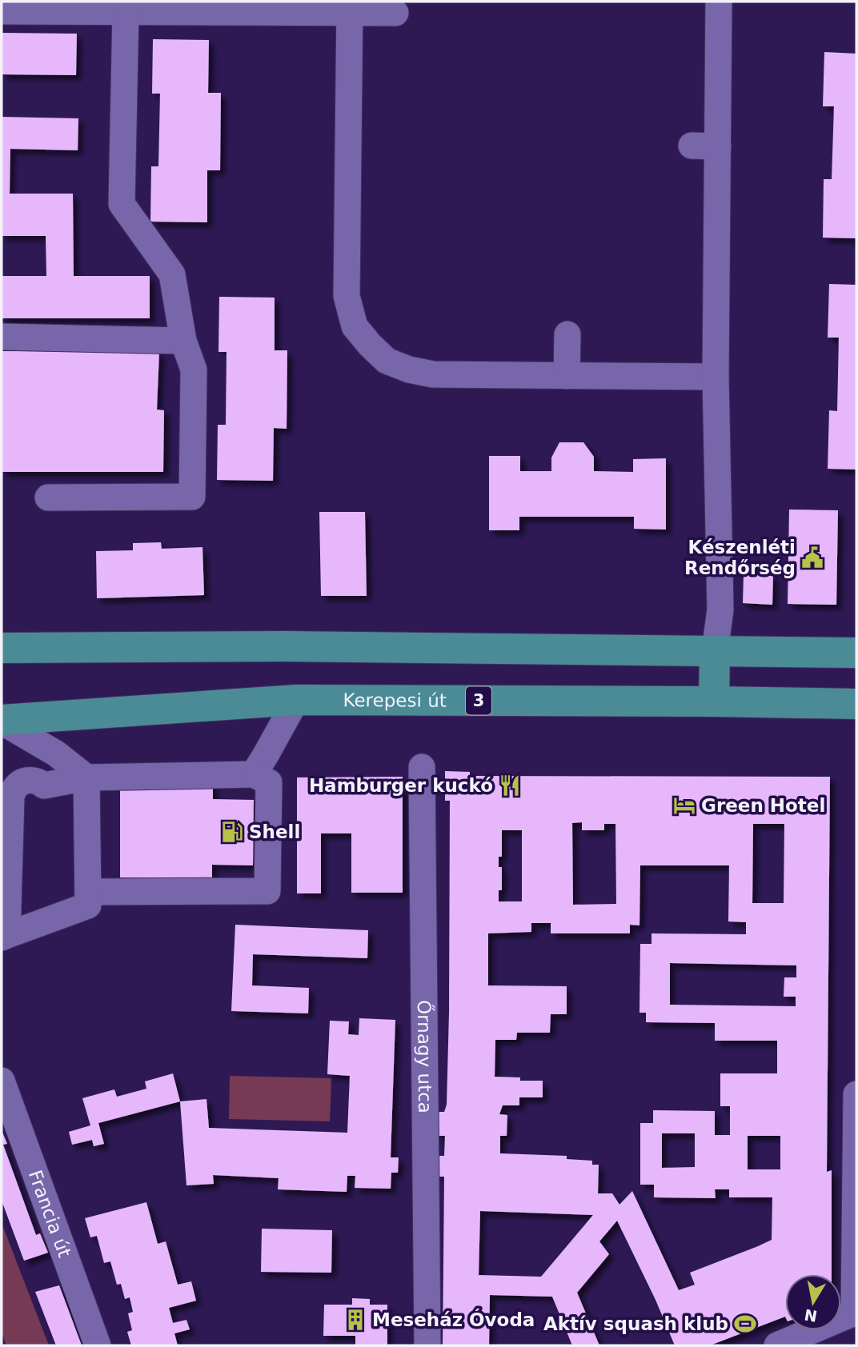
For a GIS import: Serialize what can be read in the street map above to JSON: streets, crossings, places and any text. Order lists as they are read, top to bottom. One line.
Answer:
{"streets":{"main road":["Kerepesi út","3"],"street":["Őrnagy utca","Francia út"]},"places":{"public building":["Készenléti Rendőrség"],"restaurant":["Hamburger kuckó"],"hotel":["Green Hotel"],"fuel station":["Shell"],"building":["Meseház Óvoda"],"sports":["Aktív squash klub"]},"north":"bottom"}
